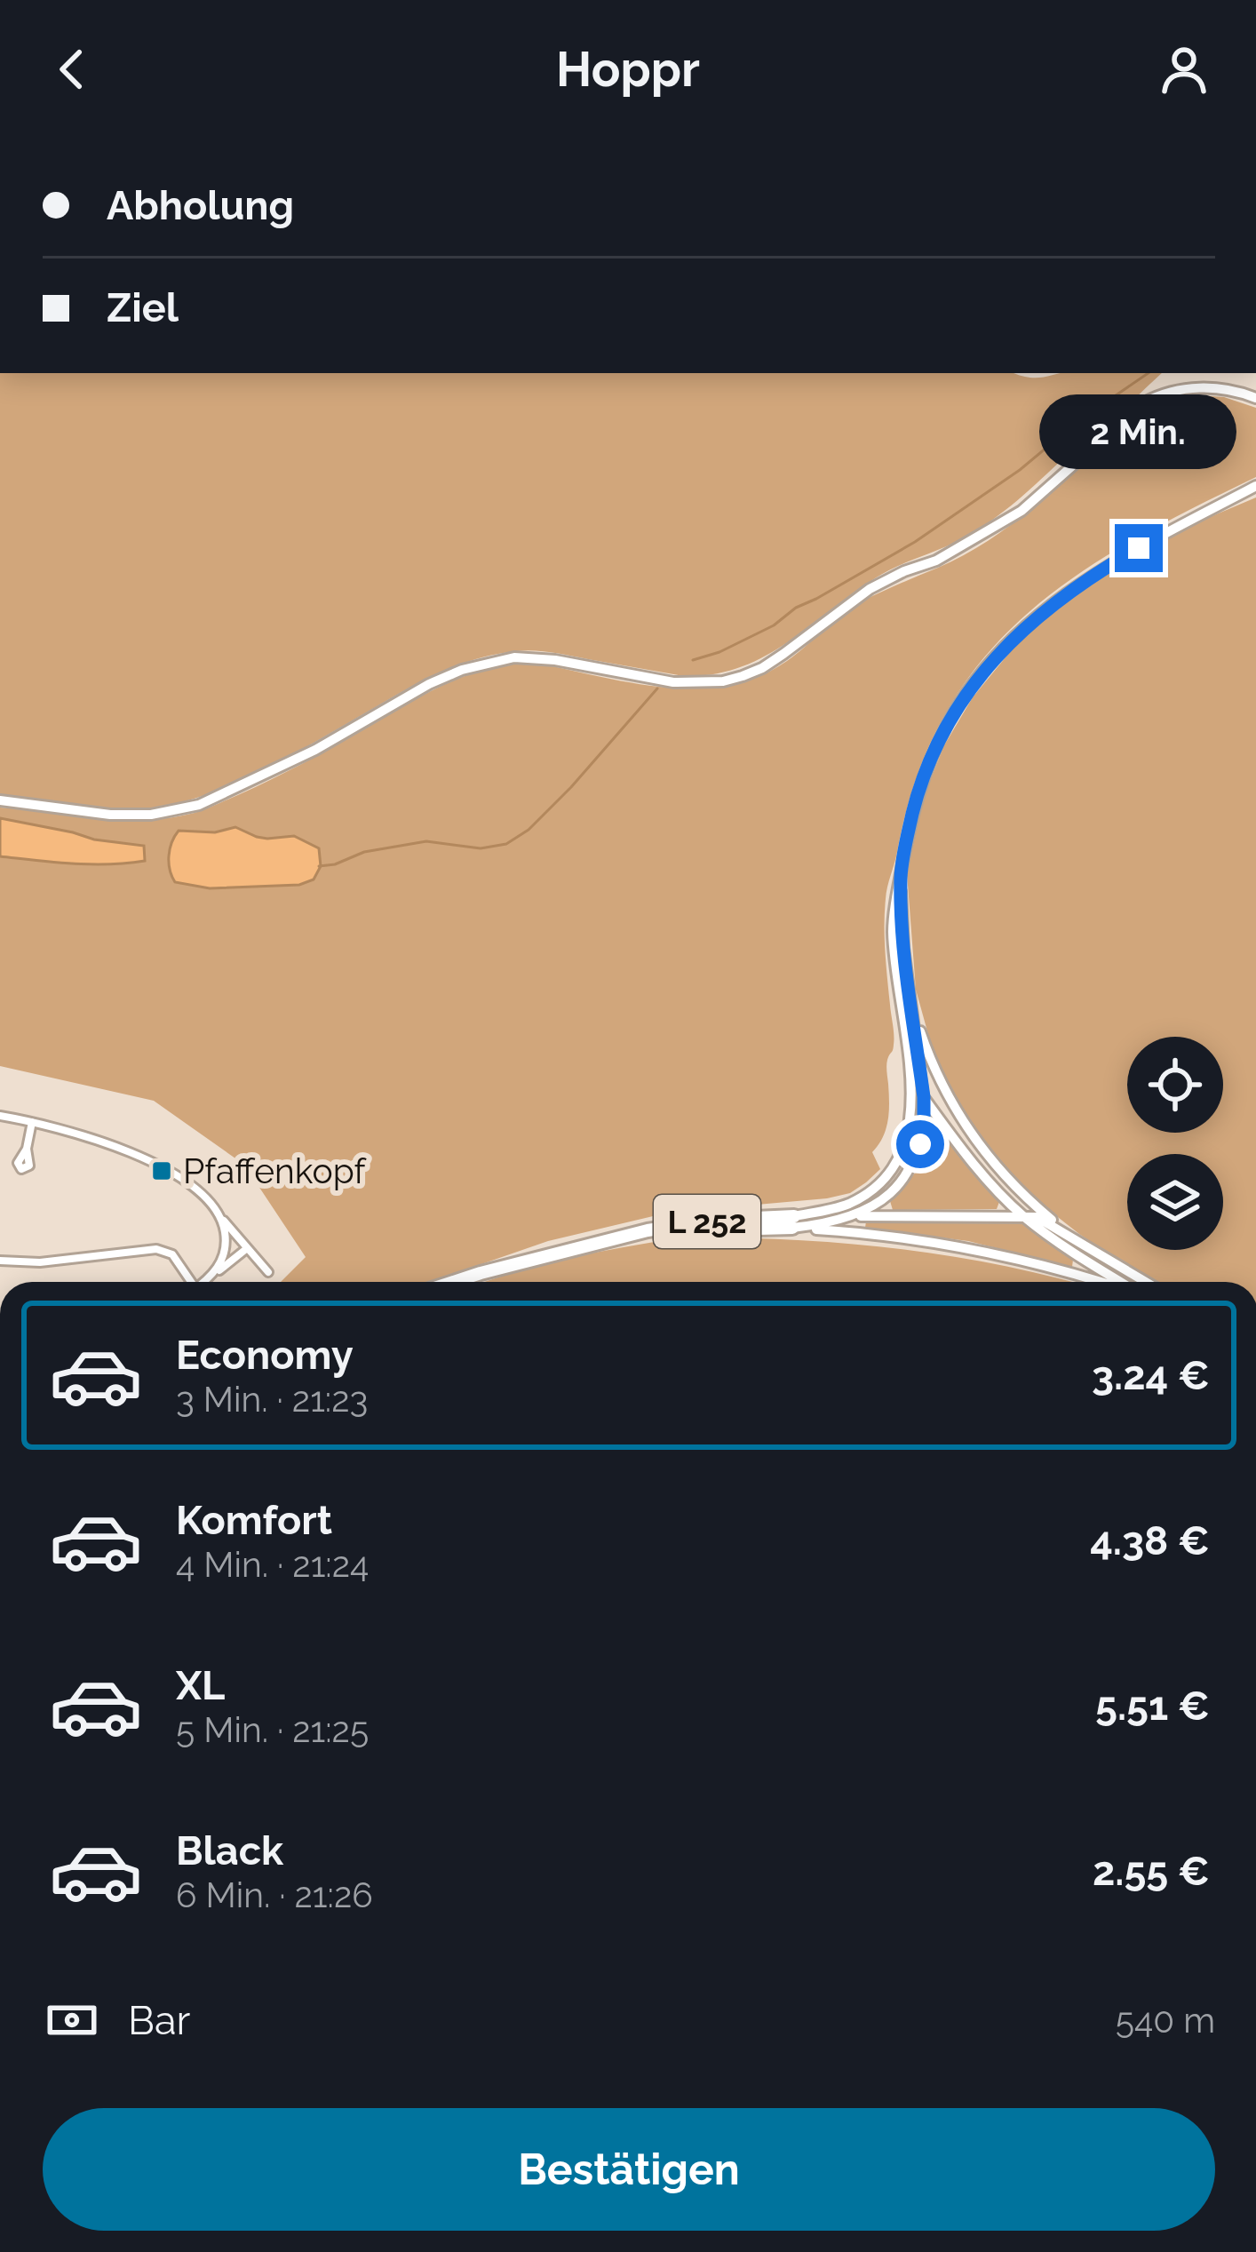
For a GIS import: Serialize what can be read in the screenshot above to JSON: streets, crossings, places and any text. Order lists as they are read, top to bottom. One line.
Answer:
{"streets":{"highway":["L 252"]},"places":{"transit":["Pfaffenkopf"]},"page":{"header":"Hoppr","banner":["Abholung","Ziel"],"bubble":"2 Min.","list":[{"name":"Economy","note":"3 Min. · 21:23","value":"3.24 €"},{"name":"Komfort","note":"4 Min. · 21:24","value":"4.38 €"},{"name":"XL","note":"5 Min. · 21:25","value":"5.51 €"},{"name":"Black","note":"6 Min. · 21:26","value":"2.55 €"}],"pay":["Bar","540 m"],"buttons":"Bestätigen"}}
